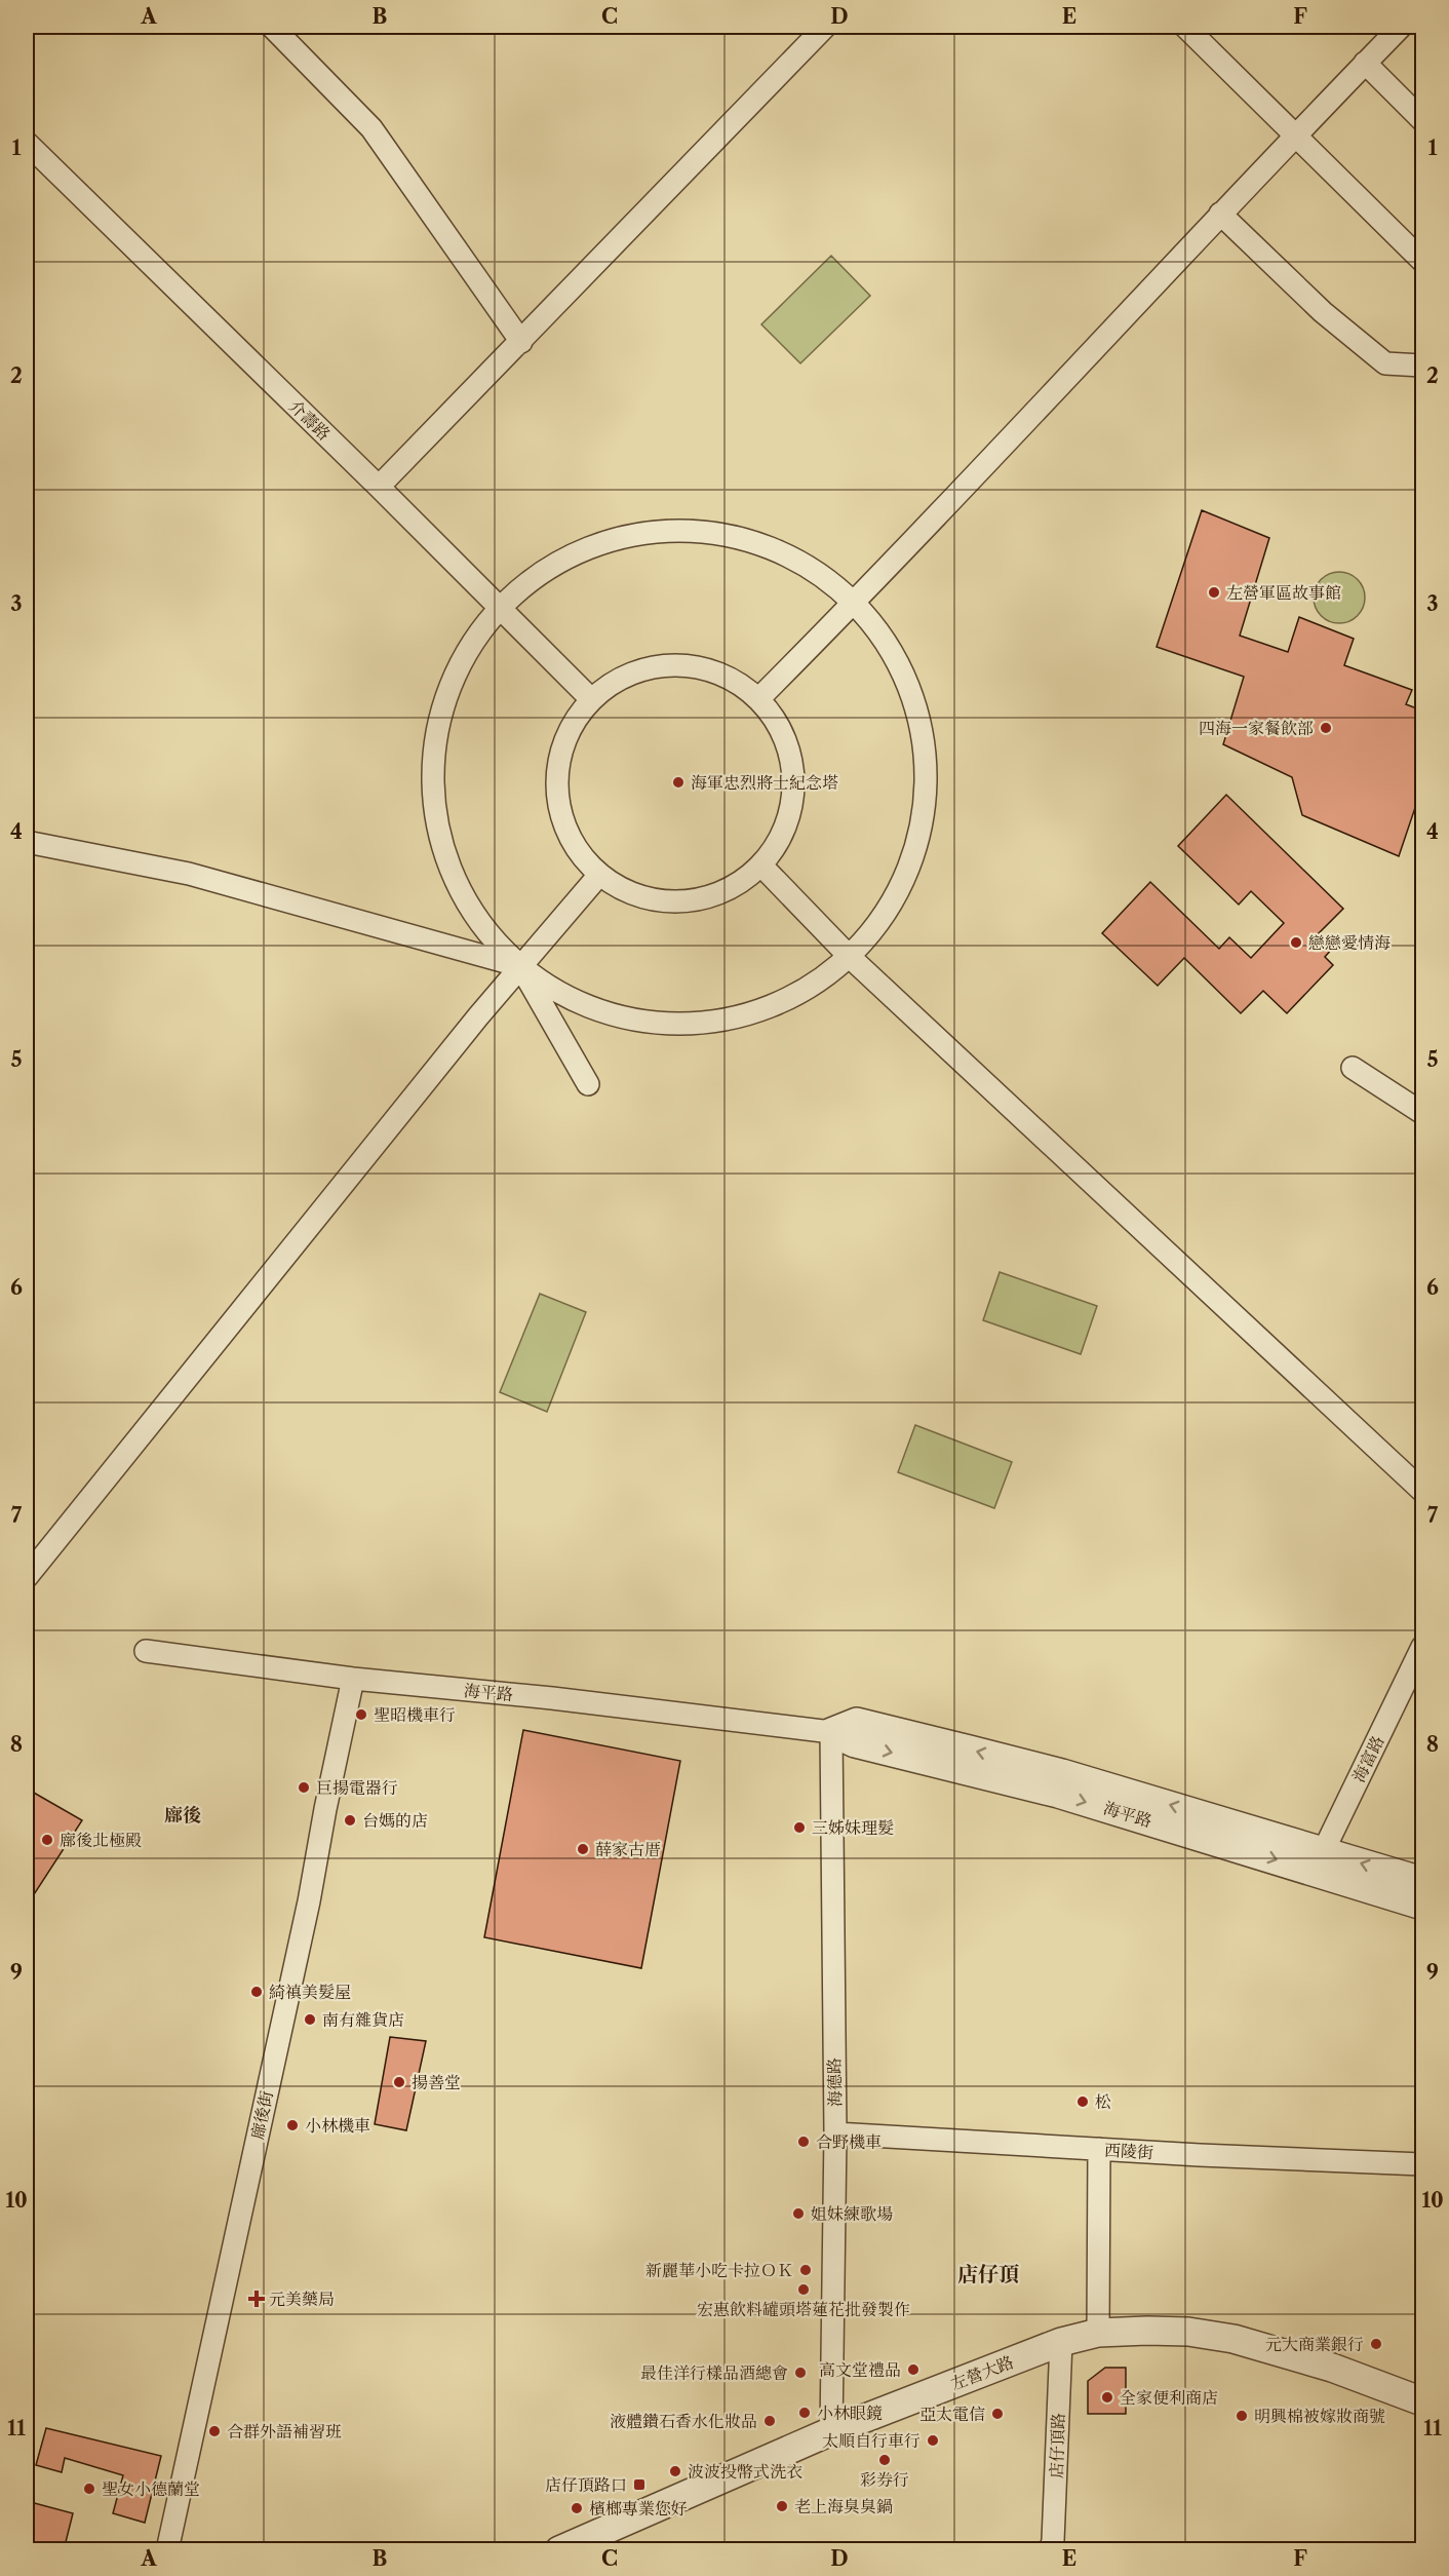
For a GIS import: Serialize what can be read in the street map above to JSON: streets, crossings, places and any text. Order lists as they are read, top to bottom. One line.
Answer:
{"streets":{"street":["介壽路","海平路","海富路","海德路","廍後街","西陵街","左營大路","店仔頂路"]},"crossings":[["海平路","海富路"],["海平路","海德路"],["海平路","廍後街"],["海德路","西陵街"],["海德路","左營大路"],["左營大路","店仔頂路"]],"districts":["廍後","店仔頂"],"places":{"other":["左營軍區故事館","四海一家餐飲部","海軍忠烈將士紀念塔","戀戀愛情海","聖昭機車行","巨揚電器行","台媽的店","三姊妹理髮","廍後北極殿","薛家古厝","綺禛美髮屋","南有雜貨店","揚善堂","松","小林機車","合野機車","姐妹練歌場","新麗華小吃卡拉ＯＫ","宏惠飲料罐頭塔蓮花批發製作","元大商業銀行","高文堂禮品","最佳洋行樣品酒總會","全家便利商店","小林眼鏡","亞太電信","明興棉被嫁妝商號","液體鑽石香水化妝品","合群外語補習班","太順自行車行","彩券行","波波投幣式洗衣","聖女小德蘭堂","老上海臭臭鍋","檳榔專業您好"],"health":["元美藥局"],"transit":["店仔頂路口"]},"grid":{"columns":["A","B","C","D","E","F"],"rows":["1","2","3","4","5","6","7","8","9","10","11"]}}
